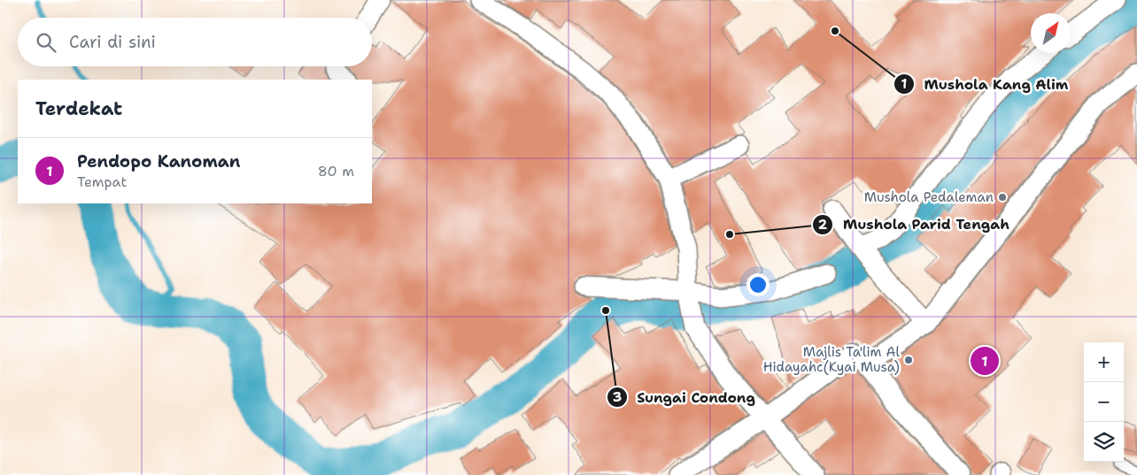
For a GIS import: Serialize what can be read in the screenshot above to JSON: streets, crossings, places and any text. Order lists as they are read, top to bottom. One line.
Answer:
{"places":["Mushola Kang Alim","Mushola Pedaleman","Mushola Parid Tengah","Sungai Condong","Majlis Ta'lim Al Hidayahc(Kyai Musa)"],"north":"top right","page":{"search":"Cari di sini","heading":"Terdekat","list":[{"mark":"1","name":"Pendopo Kanoman","note":"Tempat","value":"80 m"}],"map_buttons":["+","−"],"pins":"1"}}
